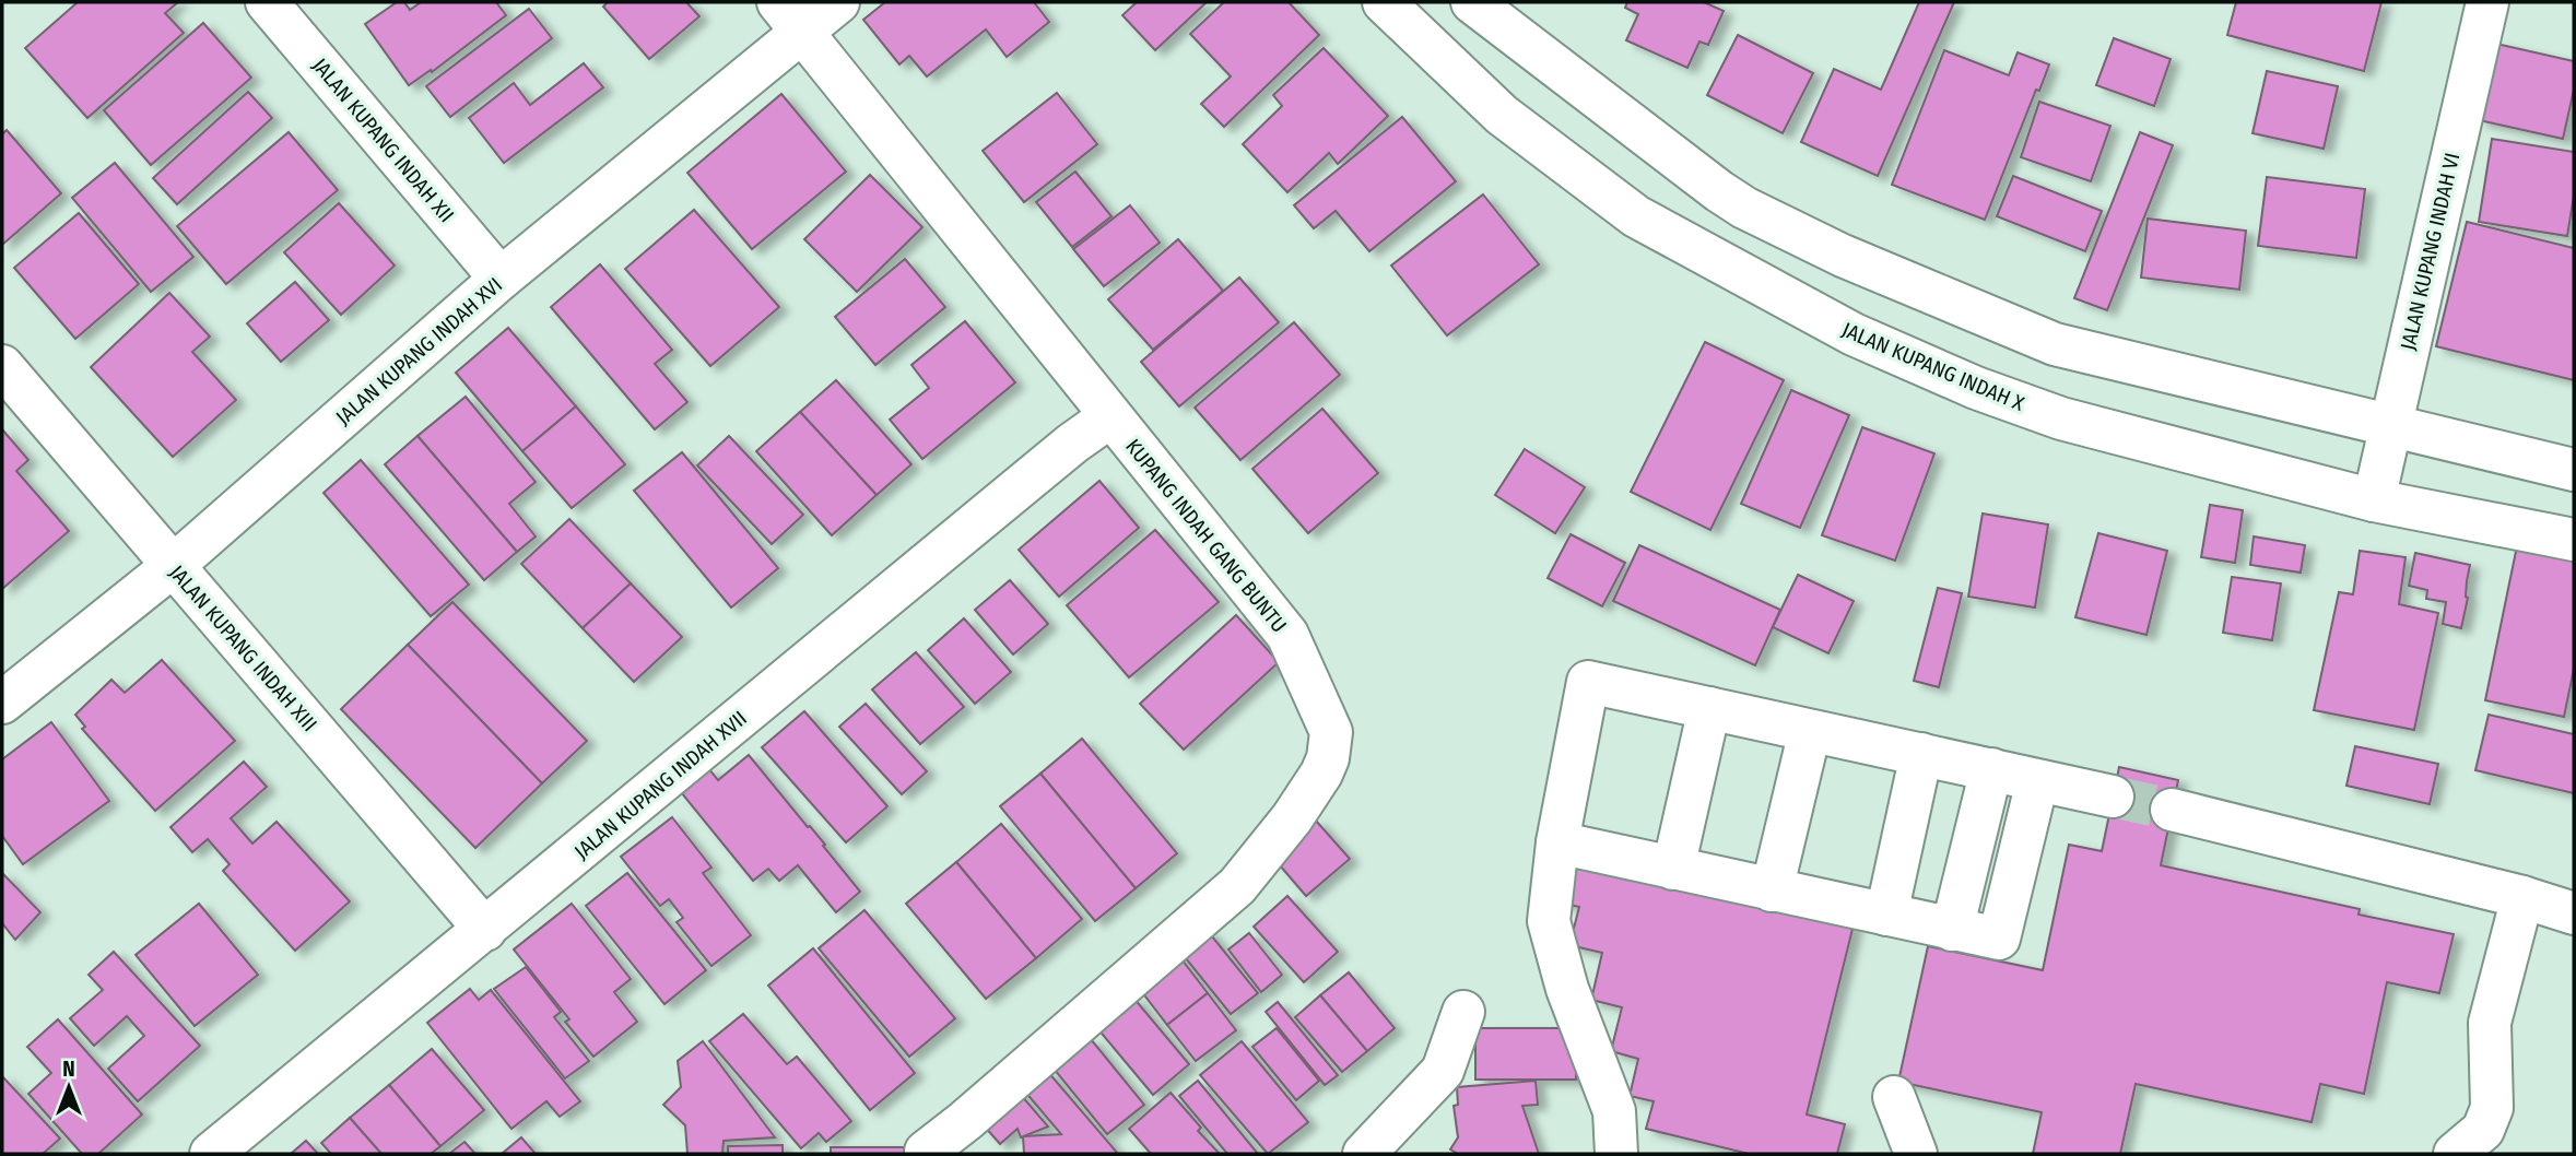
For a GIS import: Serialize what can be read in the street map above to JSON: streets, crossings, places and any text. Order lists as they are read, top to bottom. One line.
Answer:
{"streets":{"street":["JALAN KUPANG INDAH XII","JALAN KUPANG INDAH VI","JALAN KUPANG INDAH XVI","JALAN KUPANG INDAH X","KUPANG INDAH GANG BUNTU","JALAN KUPANG INDAH XIII","JALAN KUPANG INDAH XVII"]},"crossings":[["JALAN KUPANG INDAH XII","JALAN KUPANG INDAH XVI"],["JALAN KUPANG INDAH VI","JALAN KUPANG INDAH X"],["JALAN KUPANG INDAH XVI","KUPANG INDAH GANG BUNTU"],["JALAN KUPANG INDAH XVI","JALAN KUPANG INDAH XIII"],["KUPANG INDAH GANG BUNTU","JALAN KUPANG INDAH XVII"],["JALAN KUPANG INDAH XIII","JALAN KUPANG INDAH XVII"]],"north":"top"}
